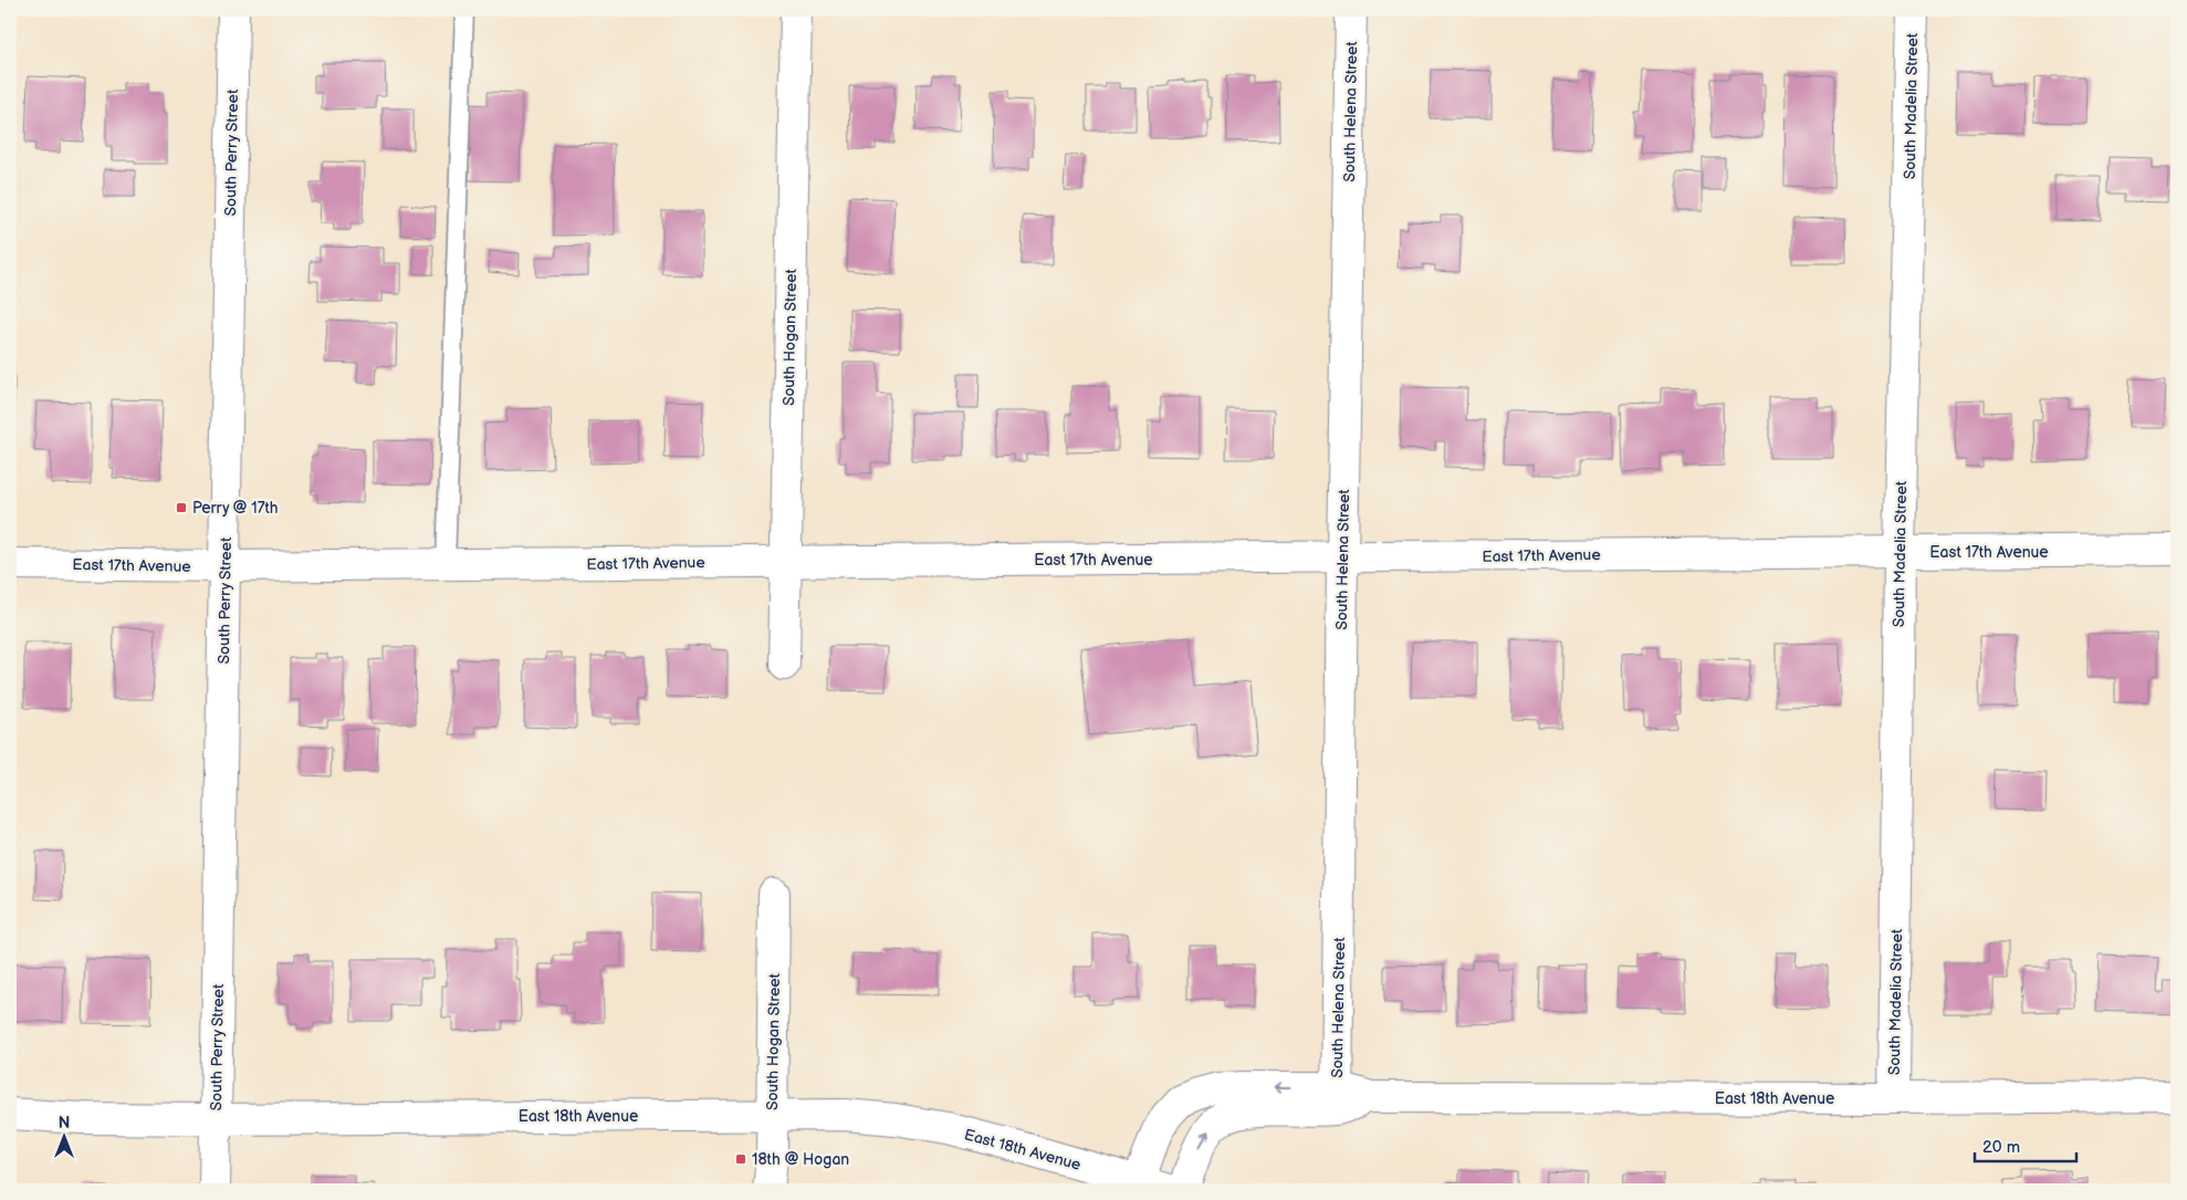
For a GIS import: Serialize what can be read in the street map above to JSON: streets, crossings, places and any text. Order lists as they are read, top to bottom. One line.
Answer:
{"streets":{"street":["South Madelia Street","South Helena Street","South Perry Street","South Hogan Street","East 17th Avenue","East 18th Avenue"]},"crossings":[["South Madelia Street","East 17th Avenue"],["South Madelia Street","East 18th Avenue"],["South Helena Street","East 17th Avenue"],["South Helena Street","East 18th Avenue"],["South Perry Street","East 17th Avenue"],["South Perry Street","East 18th Avenue"],["South Hogan Street","East 17th Avenue"],["South Hogan Street","East 18th Avenue"]],"places":{"transit":["Perry @ 17th","18th @ Hogan"]},"scale_bar":"20 m","north":"top"}
